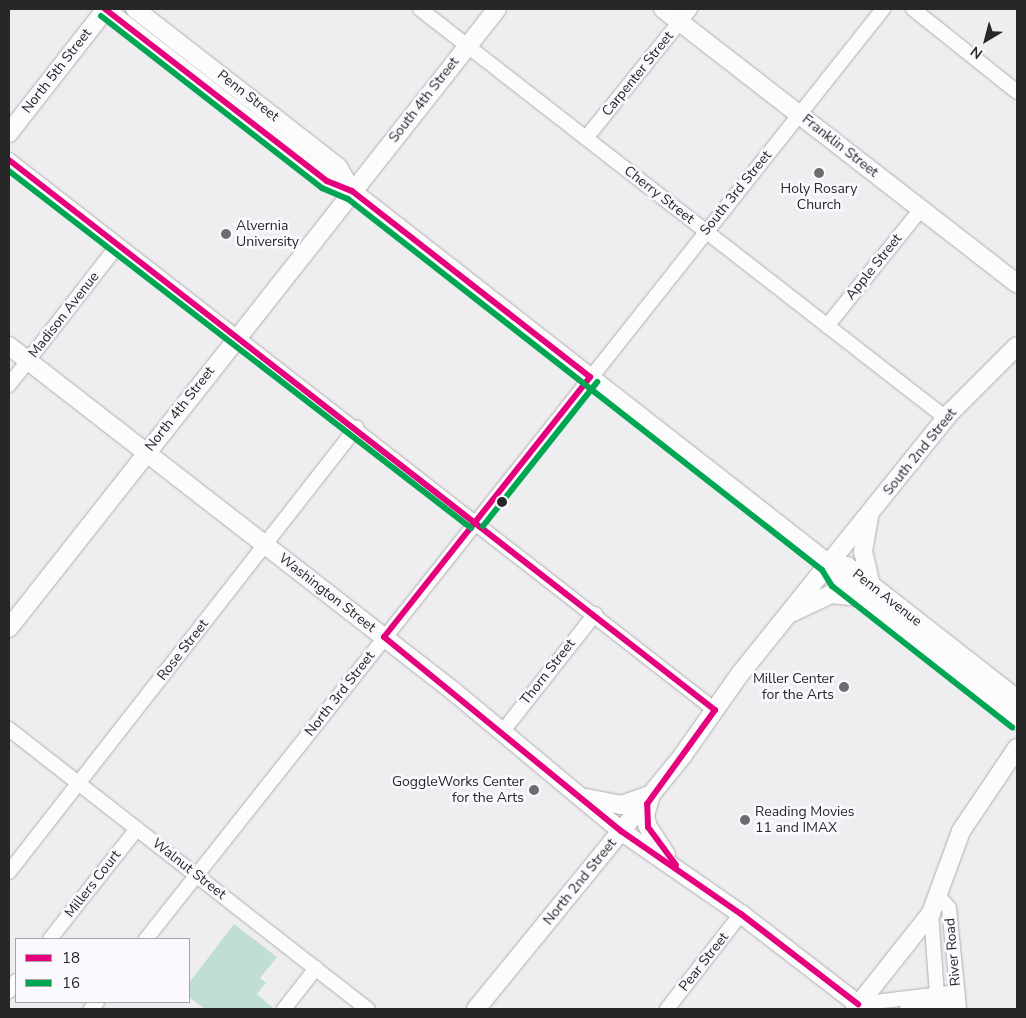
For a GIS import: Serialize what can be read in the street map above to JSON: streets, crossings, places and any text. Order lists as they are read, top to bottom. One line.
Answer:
{"streets":{"main road":["North 5th Street","Penn Street","South 4th Street","Franklin Street","North 4th Street","South 2nd Street","Washington Street","Penn Avenue","North 2nd Street"],"street":["Carpenter Street","South 3rd Street","Cherry Street","Apple Street","Madison Avenue","Rose Street","Thorn Street","North 3rd Street","Walnut Street","Millers Court","River Road","Pear Street"]},"crossings":[["North 5th Street","Penn Street"],["Carpenter Street","Franklin Street"],["Carpenter Street","Cherry Street"],["Penn Street","South 4th Street"],["Penn Street","South 3rd Street"],["Penn Street","North 4th Street"],["Penn Street","South 2nd Street"],["Penn Street","Penn Avenue"],["Penn Street","North 3rd Street"],["Penn Street","North 2nd Street"],["South 4th Street","Cherry Street"],["South 4th Street","North 4th Street"],["Franklin Street","South 3rd Street"],["Franklin Street","Apple Street"],["South 3rd Street","Cherry Street"],["South 3rd Street","North 3rd Street"],["Cherry Street","Apple Street"],["Cherry Street","South 2nd Street"],["Madison Avenue","Washington Street"],["North 4th Street","Washington Street"],["South 2nd Street","Penn Avenue"],["South 2nd Street","North 2nd Street"],["Washington Street","Rose Street"],["Washington Street","Thorn Street"],["Washington Street","North 3rd Street"],["Washington Street","North 2nd Street"],["Washington Street","Pear Street"],["Penn Avenue","North 2nd Street"],["Rose Street","Walnut Street"],["North 3rd Street","Walnut Street"],["Walnut Street","Millers Court"]],"places":["Holy Rosary Church","Alvernia University","Miller Center for the Arts","GoggleWorks Center for the Arts","Reading Movies 11 and IMAX"],"lines":["transit line 18","transit line 16"],"legend":["18","16"],"north":"bottom left"}
